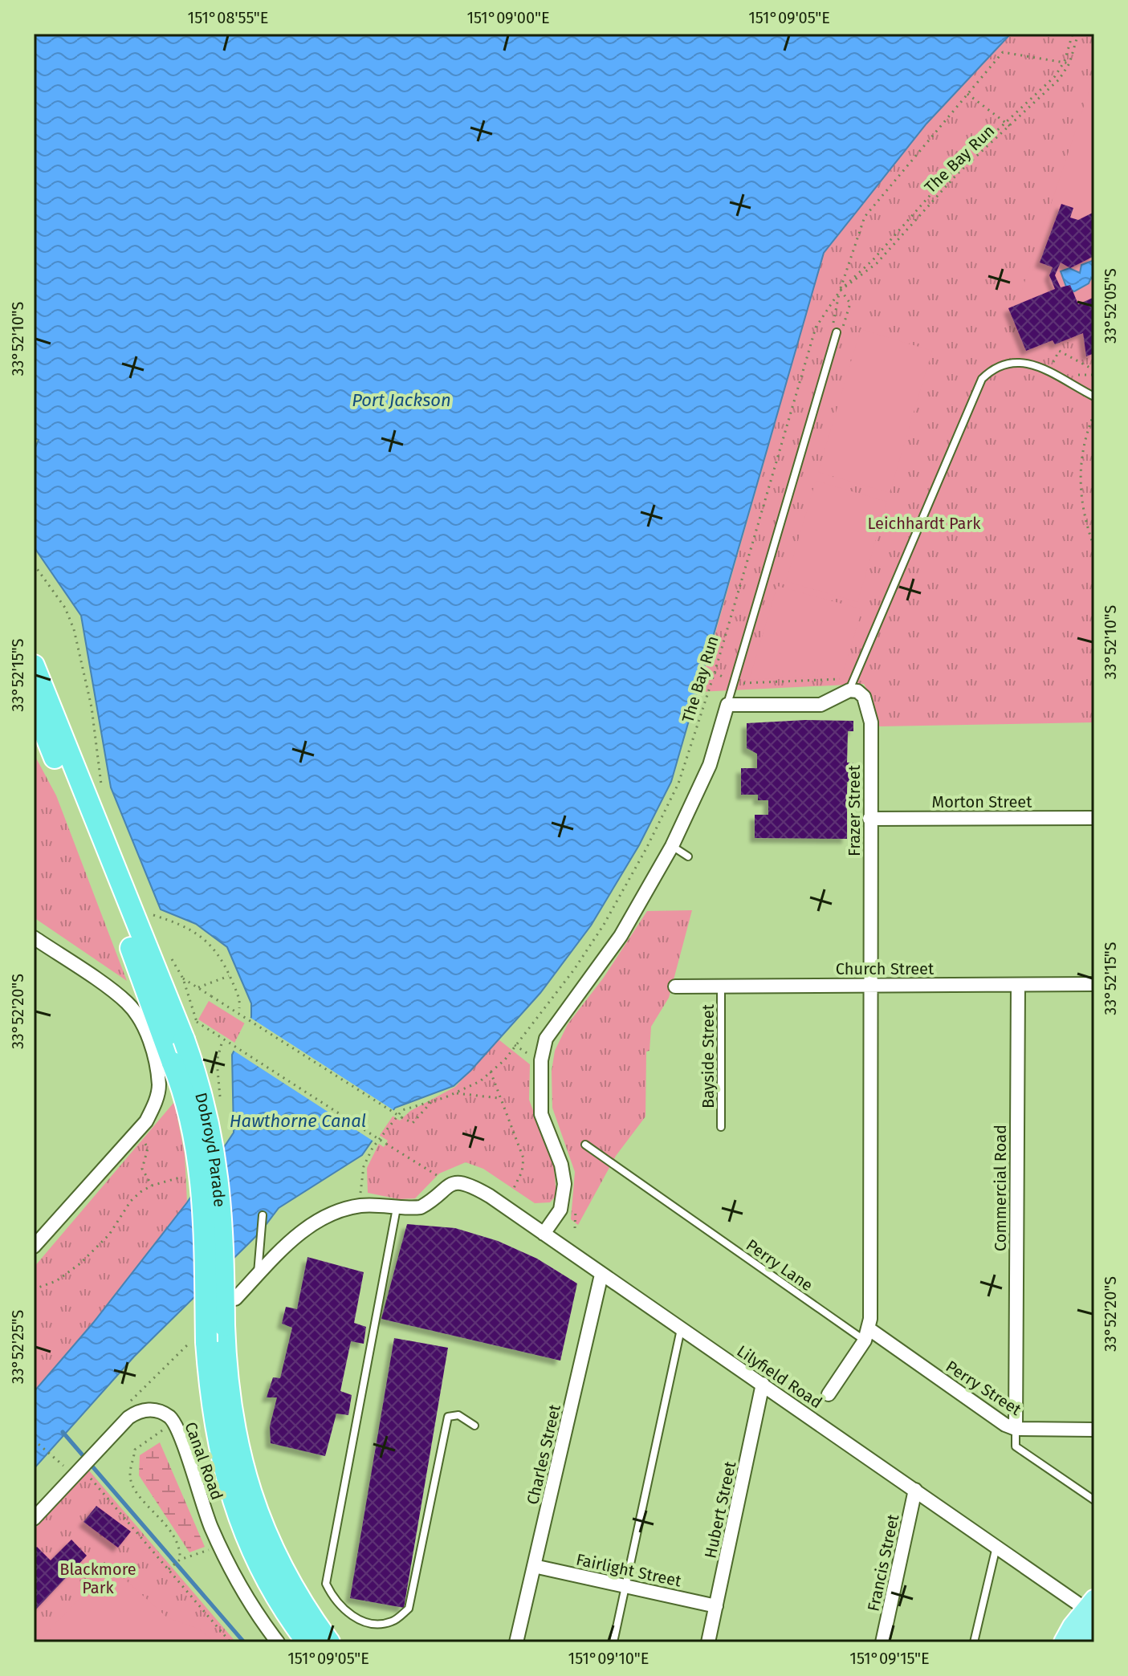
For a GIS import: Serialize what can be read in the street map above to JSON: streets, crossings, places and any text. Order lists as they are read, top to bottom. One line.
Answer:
{"streets":{"highway":["Dobroyd Parade"],"street":["Morton Street","Frazer Street","Church Street","Commercial Road","Lilyfield Road","Perry Street","Charles Street","Canal Road","Hubert Street","Francis Street","Fairlight Street"],"lane":["Bayside Street","Perry Lane"],"path":["The Bay Run"]},"crossings":[["Morton Street","Frazer Street"],["Frazer Street","Church Street"],["Frazer Street","Perry Lane"],["Frazer Street","Perry Street"],["Church Street","Bayside Street"],["Church Street","Commercial Road"],["Commercial Road","Perry Street"],["Perry Lane","Perry Street"],["Lilyfield Road","Charles Street"],["Lilyfield Road","Hubert Street"],["Lilyfield Road","Francis Street"],["Charles Street","Fairlight Street"],["Hubert Street","Fairlight Street"]],"water":["Port Jackson","Hawthorne Canal"],"parks":["Leichhardt Park","Blackmore Park"],"coordinates":["151°08'55\"E","151°09'00\"E","151°09'05\"E","33°52'05\"S","33°52'10\"S","33°52'15\"S","33°52'20\"S","33°52'25\"S","151°09'10\"E","151°09'15\"E"]}
